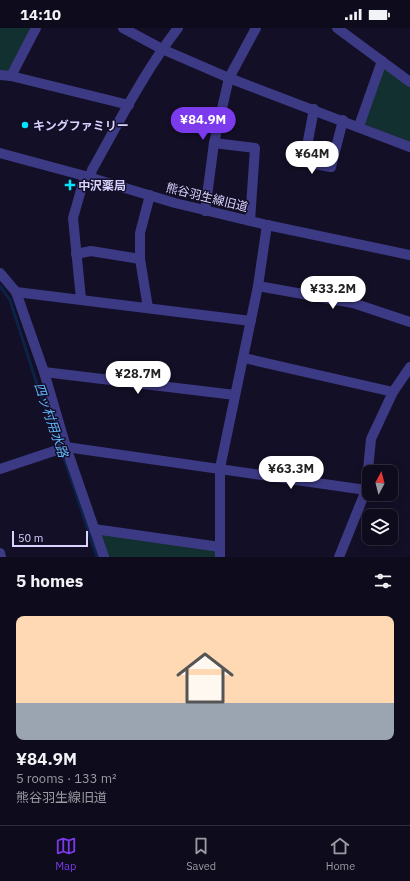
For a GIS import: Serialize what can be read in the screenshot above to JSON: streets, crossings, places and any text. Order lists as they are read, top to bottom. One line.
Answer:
{"streets":{"street":["熊谷羽生線旧道"]},"water":["四ッ村用水路"],"places":{"other":["キングファミリー"],"health":["中沢薬局"]},"scale_bar":"50 m","north":"top","page":{"status":"14:10","price":["¥84.9M","¥64M","¥33.2M","¥28.7M","¥63.3M"],"scale":"50 m","heading":"5 homes","list":[{"name":"¥84.9M","note":"5 rooms · 133 m² · 熊谷羽生線旧道"}],"tabs":["Map","Saved","Home"]}}
